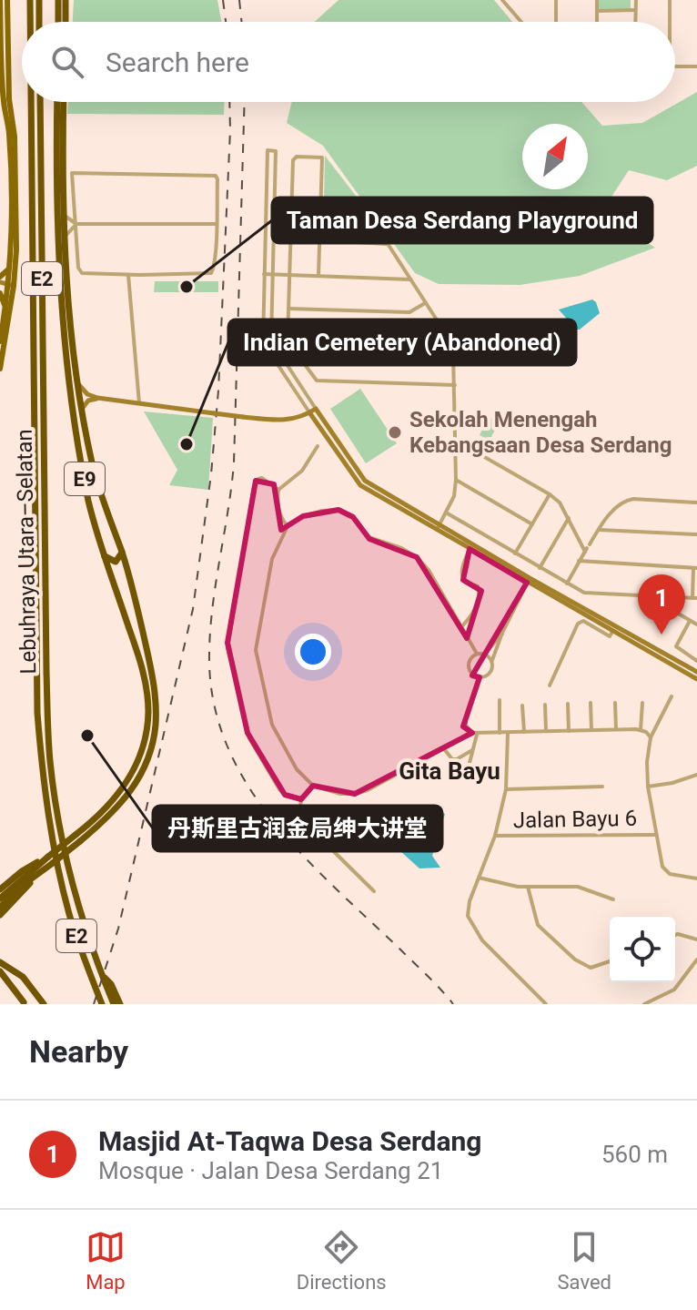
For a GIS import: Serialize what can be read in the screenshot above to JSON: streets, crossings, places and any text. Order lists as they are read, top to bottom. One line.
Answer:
{"streets":{"highway":["E2","E9","Lebuhraya Utara–Selatan"],"street":["Jalan Bayu 6"]},"districts":["Gita Bayu"],"places":["Taman Desa Serdang Playground","Sekolah Menengah Kebangsaan Desa Serdang","Indian Cemetery (Abandoned)","丹斯里古润金局绅大讲堂"],"north":"top right","page":{"search":"Search here","pins":"1","heading":"Nearby","list":[{"mark":"1","name":"Masjid At-Taqwa Desa Serdang","note":"Mosque · Jalan Desa Serdang 21","value":"560 m"}],"nav":["Map","Directions","Saved"]}}
